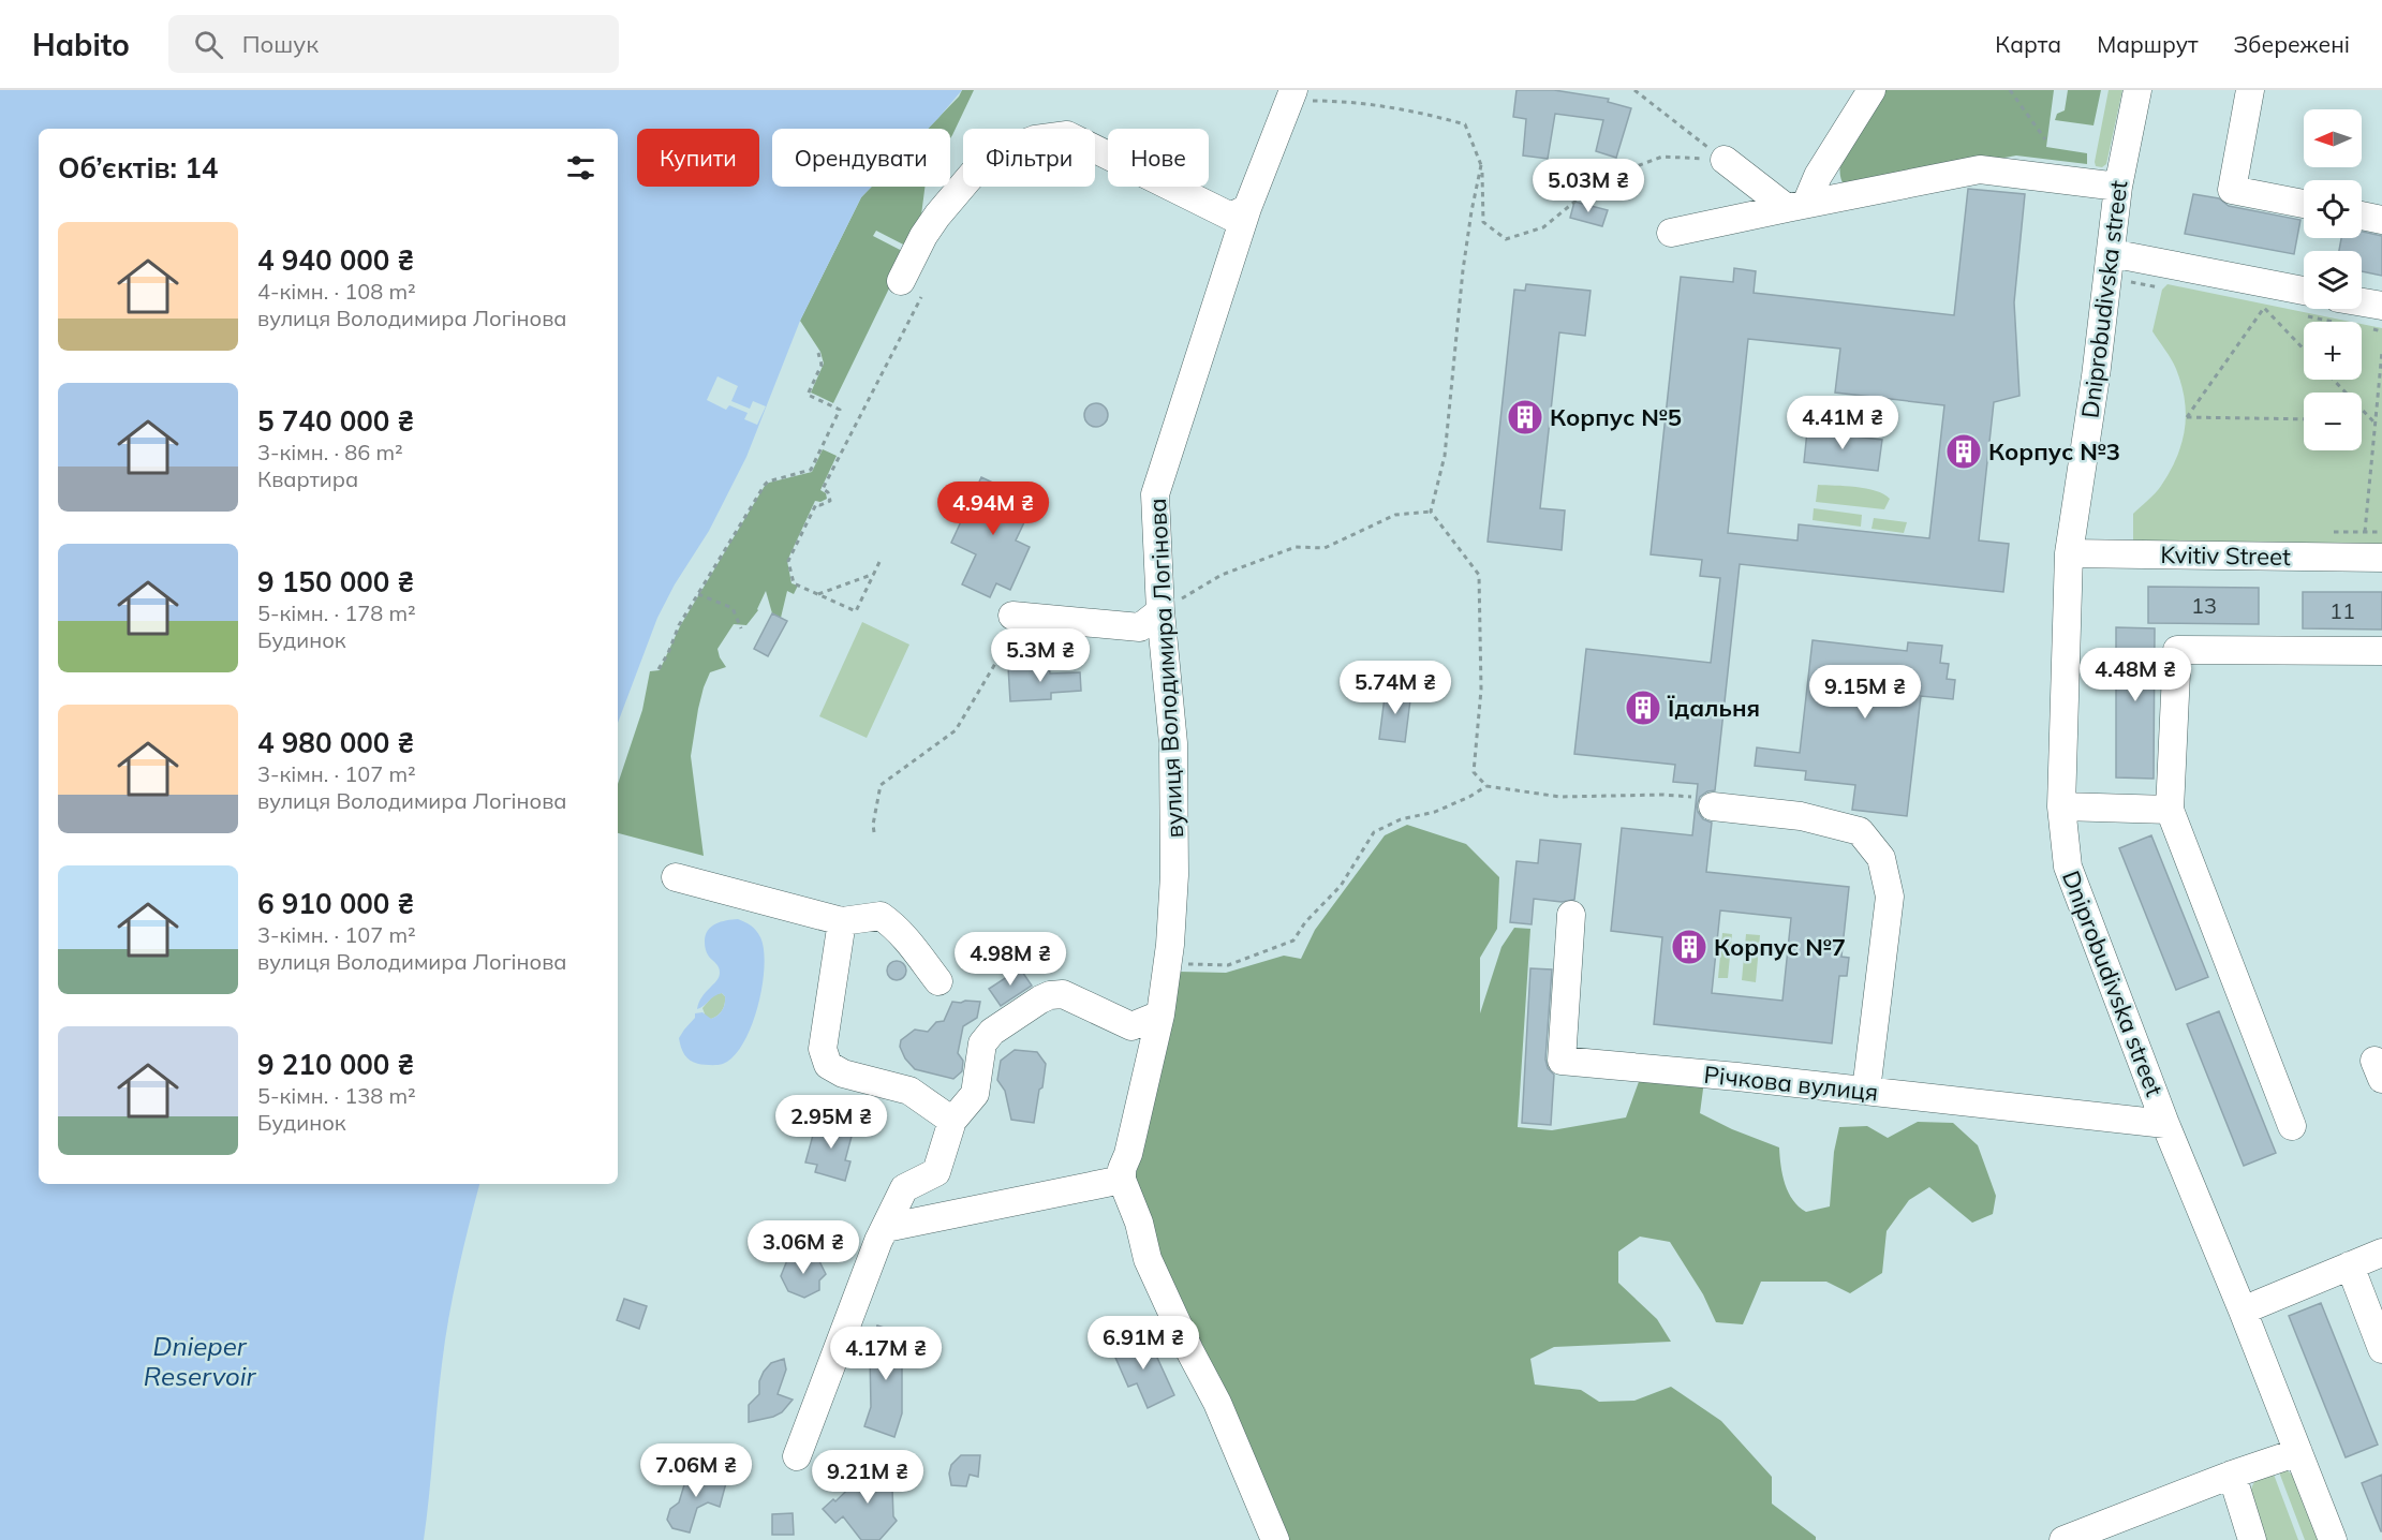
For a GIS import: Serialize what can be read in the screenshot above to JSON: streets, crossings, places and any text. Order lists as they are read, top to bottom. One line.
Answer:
{"streets":{"street":["Dniprobudivska street","Kvitiv Street","вулиця Володимира Логінова","Річкова вулиця"]},"crossings":[["Dniprobudivska street","Kvitiv Street"],["Dniprobudivska street","Річкова вулиця"]],"water":["Dnieper Reservoir"],"places":{"building":["Корпус №5","Корпус №3","Їдальня","Корпус №7"]},"house_numbers":["13","11"],"north":"left","page":{"header":"Habito","search":"Пошук","nav":["Карта","Маршрут","Збережені"],"map_buttons":["+","−"],"chip":["Купити","Орендувати","Фільтри","Нове"],"heading":"Об’єктів: 14","price":["5.03M ₴","4.41M ₴","4.94M ₴","5.3M ₴","4.48M ₴","5.74M ₴","9.15M ₴","4.98M ₴","2.95M ₴","3.06M ₴","6.91M ₴","4.17M ₴","7.06M ₴","9.21M ₴"],"list":[{"name":"4 940 000 ₴","note":"4-кімн. · 108 m² · вулиця Володимира Логінова"},{"name":"5 740 000 ₴","note":"3-кімн. · 86 m² · Квартира"},{"name":"9 150 000 ₴","note":"5-кімн. · 178 m² · Будинок"},{"name":"4 980 000 ₴","note":"3-кімн. · 107 m² · вулиця Володимира Логінова"},{"name":"6 910 000 ₴","note":"3-кімн. · 107 m² · вулиця Володимира Логінова"},{"name":"9 210 000 ₴","note":"5-кімн. · 138 m² · Будинок"}]}}
